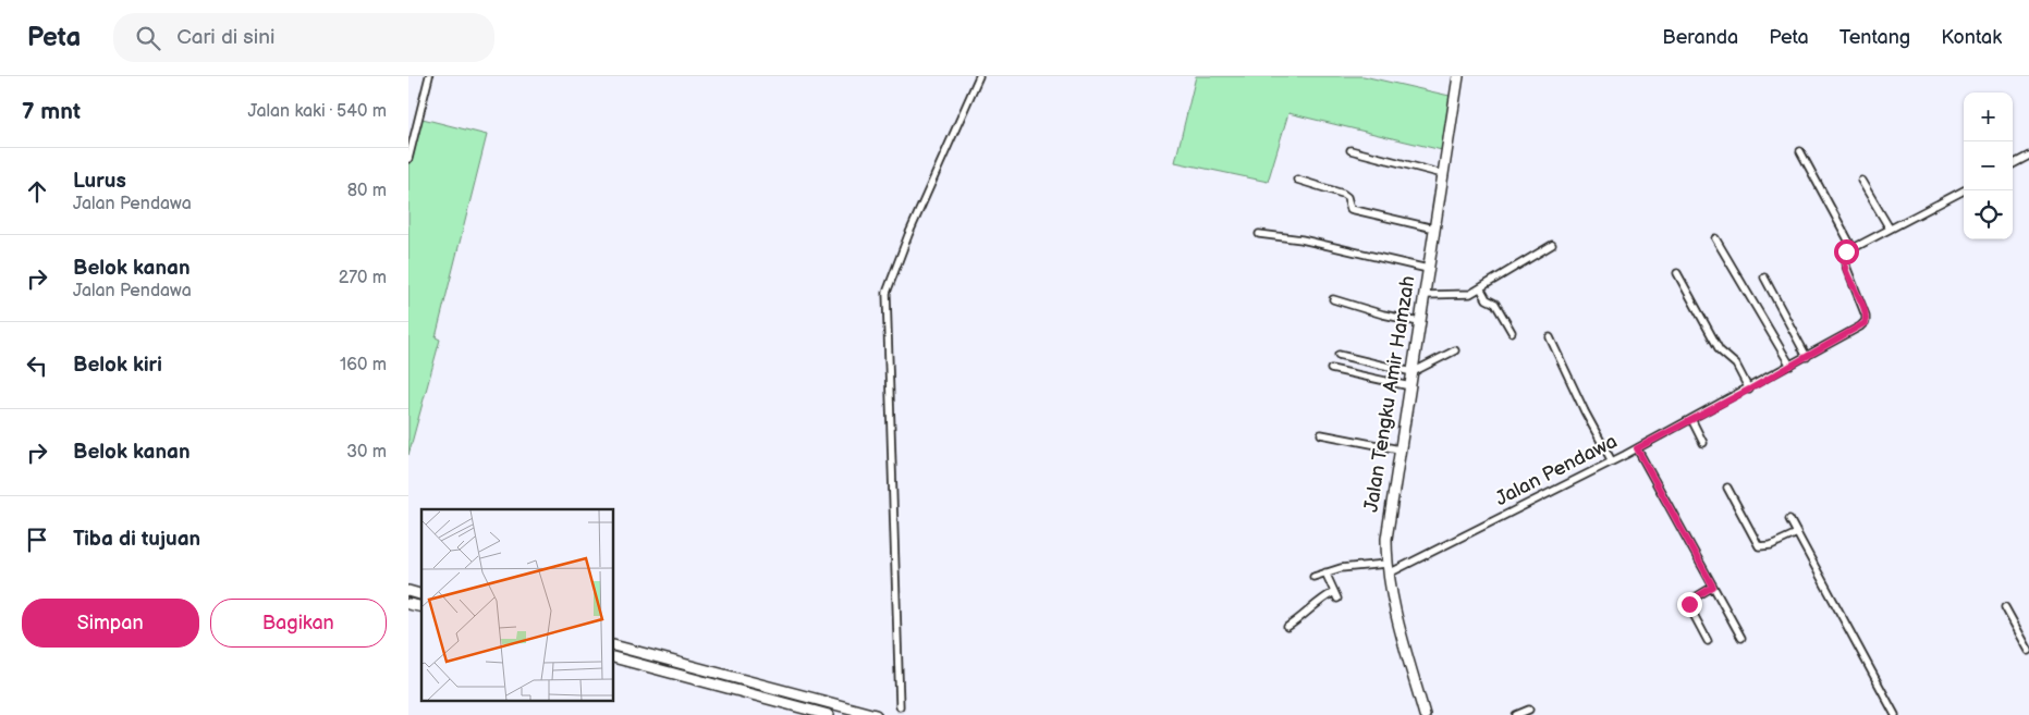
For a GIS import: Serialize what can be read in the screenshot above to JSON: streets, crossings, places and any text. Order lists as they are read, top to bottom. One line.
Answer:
{"streets":{"highway":["Jalan Tengku Amir Hamzah"],"street":["Jalan Pendawa"]},"crossings":[["Jalan Tengku Amir Hamzah","Jalan Pendawa"]],"page":{"header":"Peta","search":"Cari di sini","nav":["Beranda","Peta","Tentang","Kontak"],"heading":["7 mnt","Jalan kaki · 540 m"],"map_buttons":["+","−"],"list":[["Lurus","Jalan Pendawa","80 m"],["Belok kanan","Jalan Pendawa","270 m"],["Belok kiri","160 m"],["Belok kanan","30 m"],"Tiba di tujuan"],"buttons":["Simpan","Bagikan"]}}
